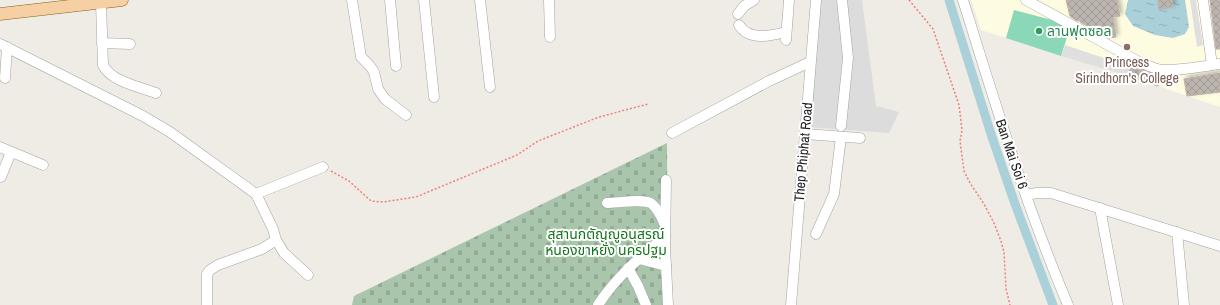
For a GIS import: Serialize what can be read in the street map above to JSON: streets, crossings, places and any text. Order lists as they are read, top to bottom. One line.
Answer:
{"streets":{"street":["Thep Phiphat Road","Ban Mai Soi 6"]},"parks":["สุสานกตัญญูอนุสรณ์ หนองขาหยั่ง นครปฐม"],"places":["ลานฟุตซอล","Princess Sirindhorn's College"]}
